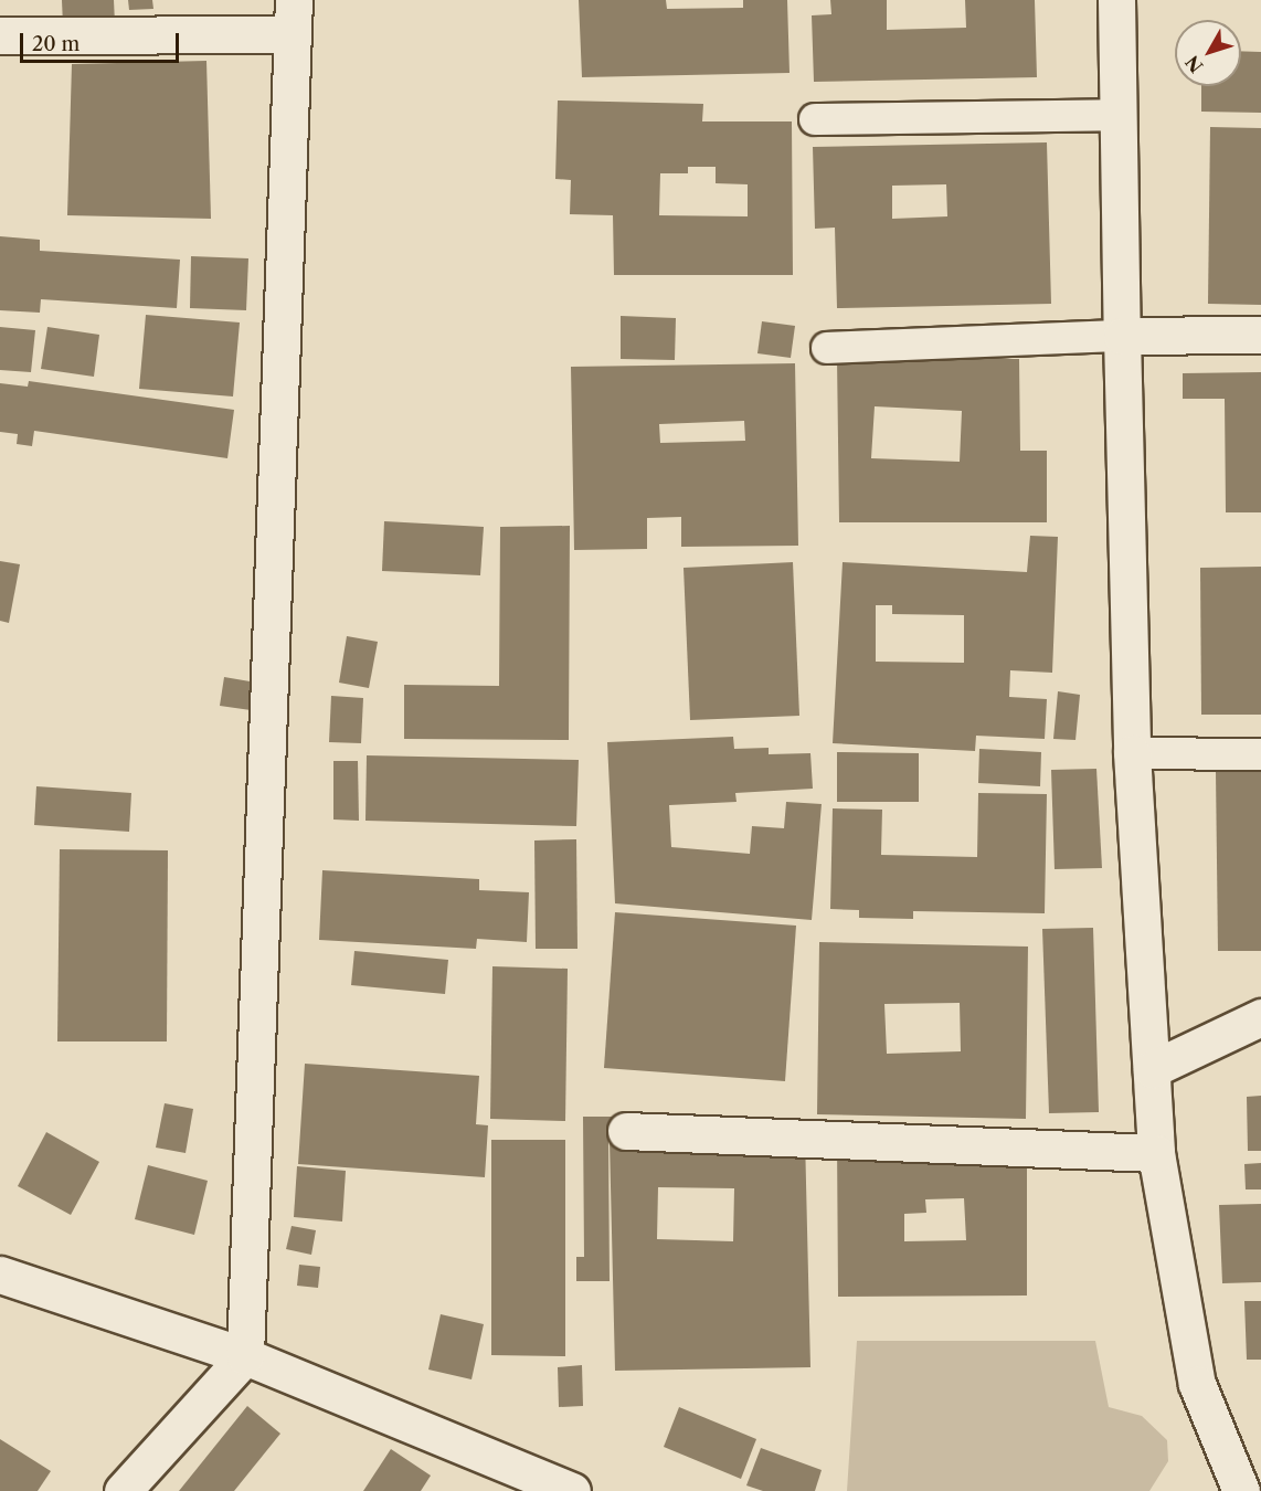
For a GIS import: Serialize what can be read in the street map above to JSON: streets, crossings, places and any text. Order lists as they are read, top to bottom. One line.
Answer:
{"scale_bar":"20 m","north":"bottom left"}
